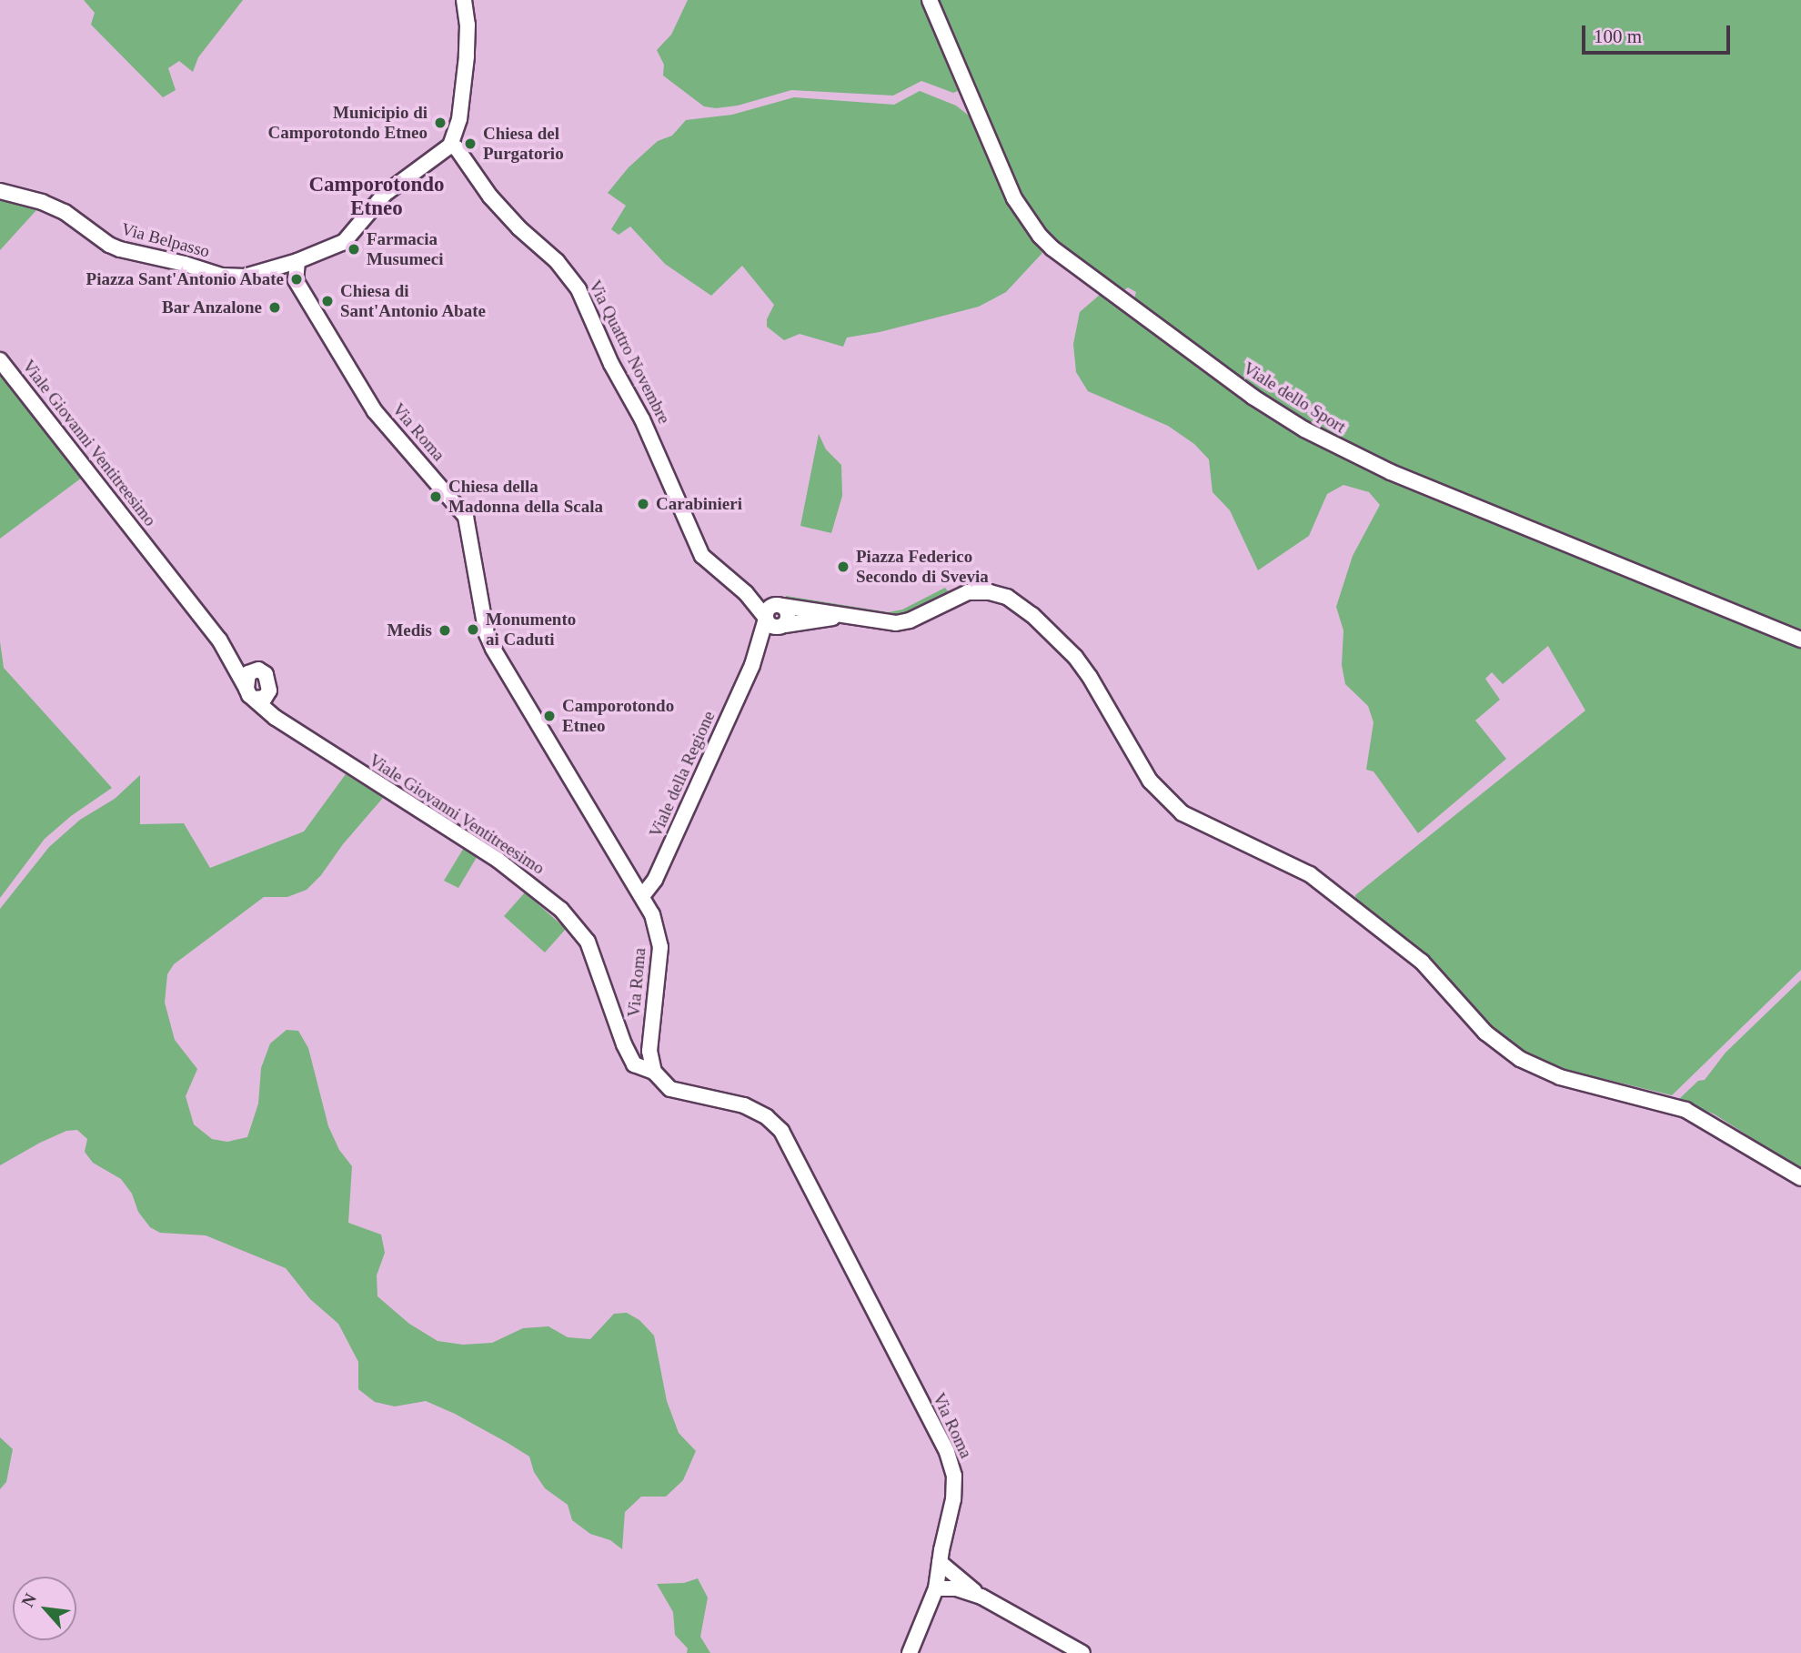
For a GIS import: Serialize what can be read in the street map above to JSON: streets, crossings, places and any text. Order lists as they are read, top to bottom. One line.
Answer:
{"streets":{"street":["Via Belpasso","Via Quattro Novembre","Viale dello Sport","Via Roma","Viale Giovanni Ventitreesimo","Viale della Regione"]},"crossings":[["Via Belpasso","Via Quattro Novembre"],["Via Belpasso","Via Roma"],["Via Roma","Viale della Regione"]],"districts":["Camporotondo Etneo"],"places":["Municipio di Camporotondo Etneo","Chiesa del Purgatorio","Farmacia Musumeci","Piazza Sant'Antonio Abate","Chiesa di Sant'Antonio Abate","Bar Anzalone","Chiesa della Madonna della Scala","Carabinieri","Piazza Federico Secondo di Svevia","Monumento ai Caduti","Medis","Camporotondo Etneo"],"scale_bar":"100 m","north":"top left"}
